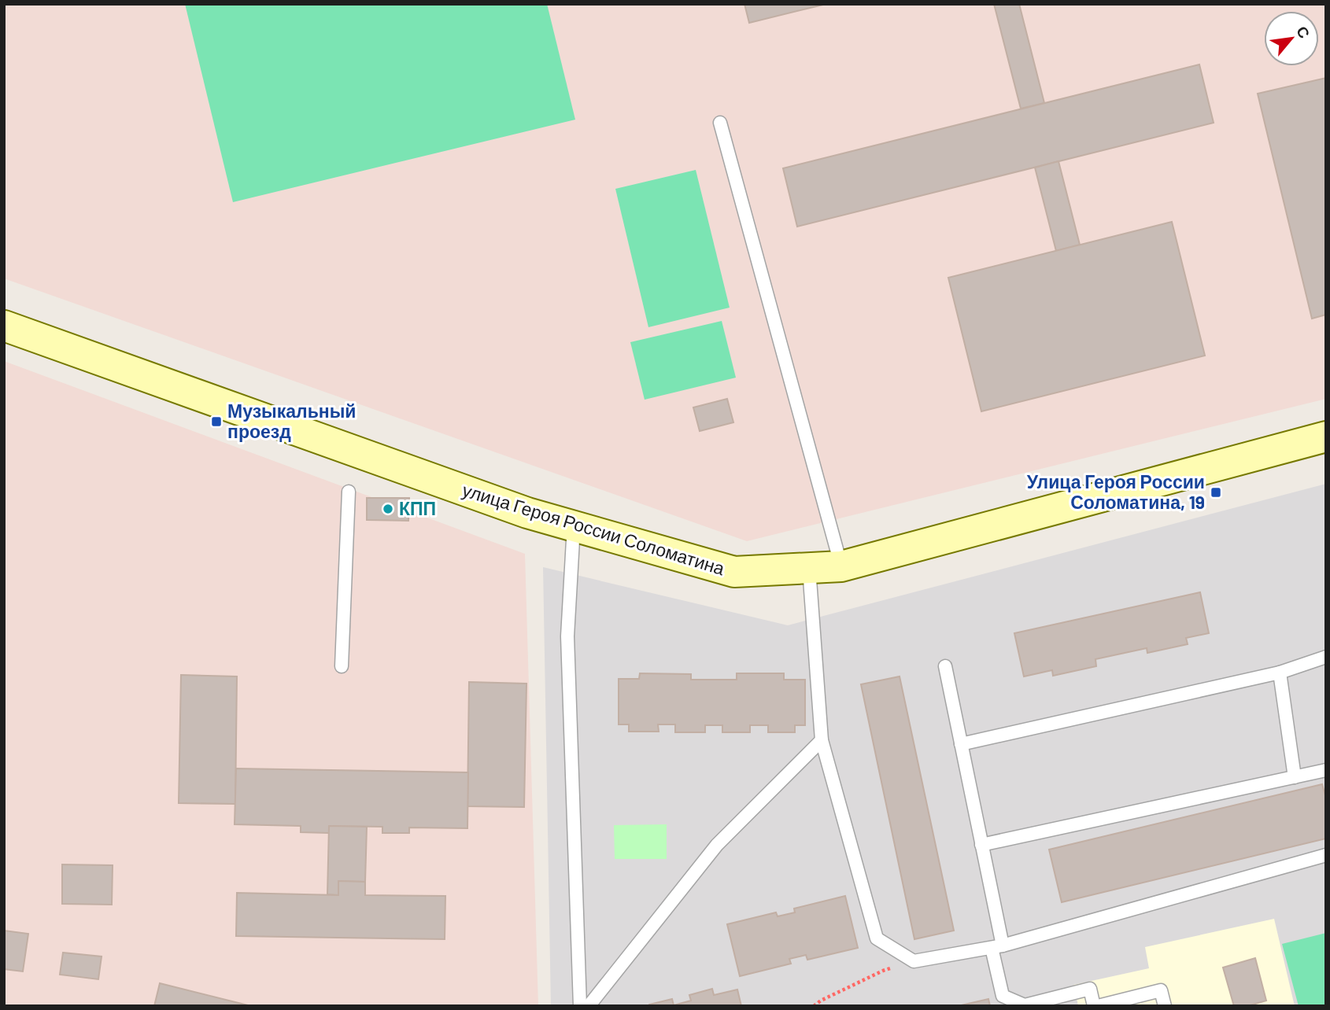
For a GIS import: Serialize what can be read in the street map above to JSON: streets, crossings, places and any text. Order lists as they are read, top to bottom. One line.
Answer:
{"streets":{"street":["улица Героя России Соломатина"]},"places":{"transit":["Музыкальный проезд","Улица Героя России Соломатина, 19"],"other":["КПП"]},"north":"top right"}
